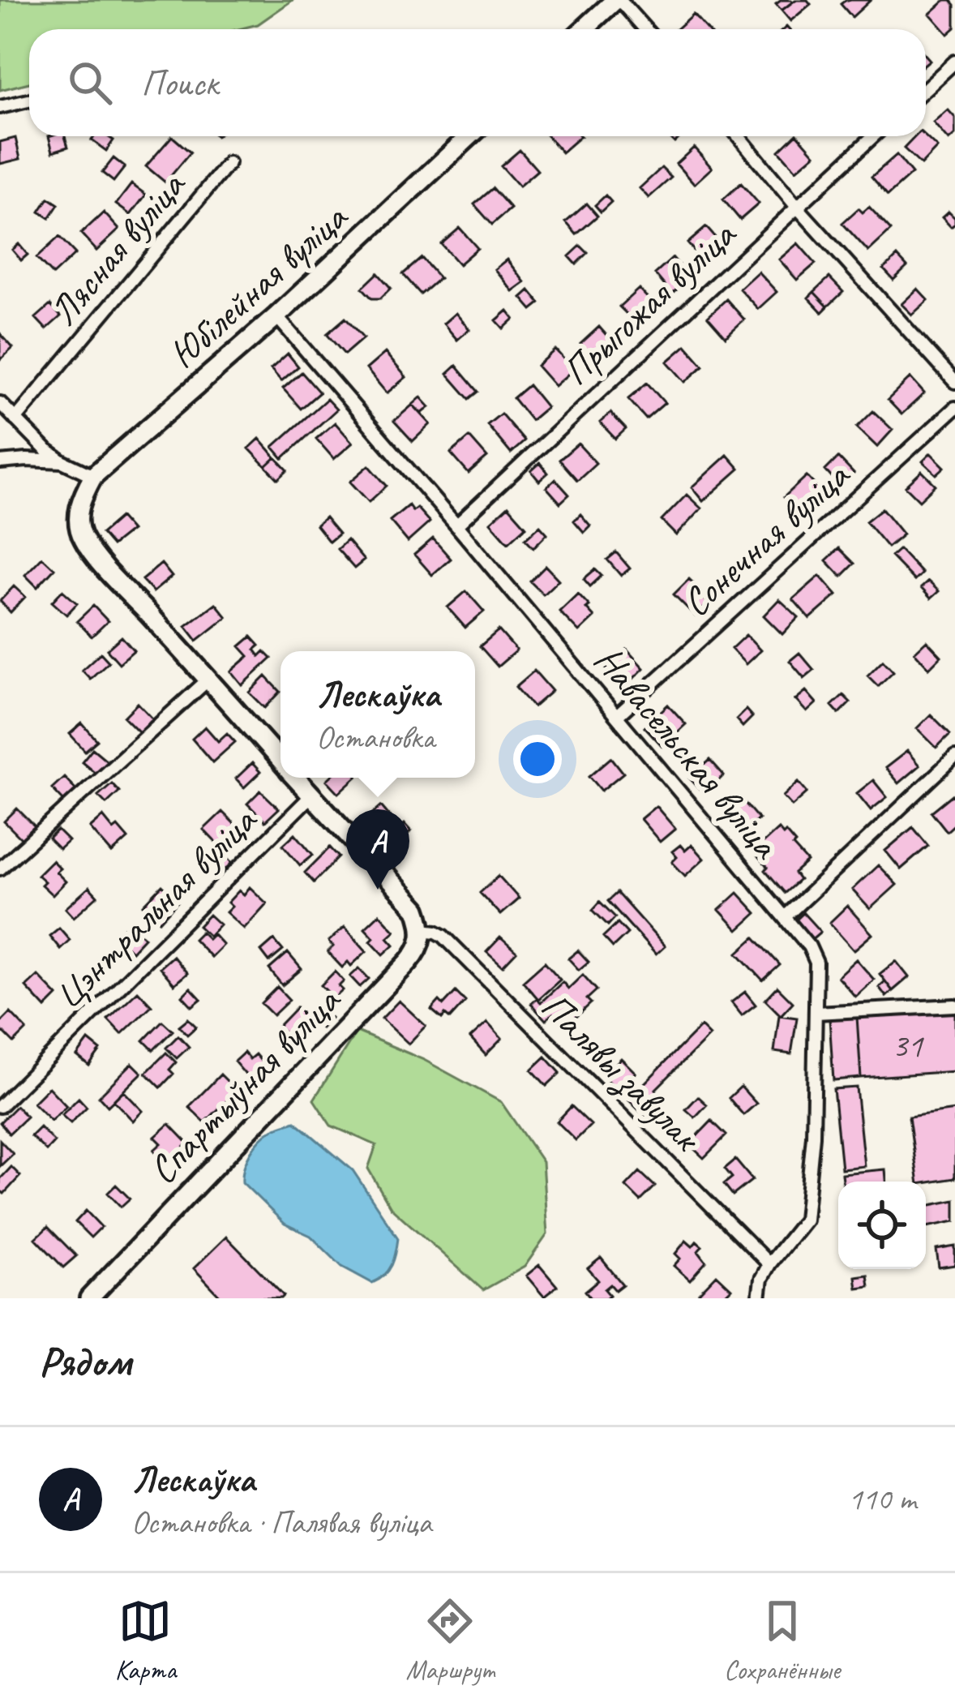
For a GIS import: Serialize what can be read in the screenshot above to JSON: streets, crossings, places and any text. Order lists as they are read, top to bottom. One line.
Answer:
{"streets":{"main road":["Юбілейная вуліца","Спартыўная вуліца"],"street":["Лясная вуліца","Прыгожая вуліца","Сонечная вуліца","Навасельская вуліца","Цэнтральная вуліца","Палявы завулак"]},"crossings":[["Юбілейная вуліца","Навасельская вуліца"],["Прыгожая вуліца","Навасельская вуліца"],["Сонечная вуліца","Навасельская вуліца"],["Навасельская вуліца","Палявы завулак"],["Палявы завулак","Спартыўная вуліца"]],"house_numbers":["31"],"page":{"search":"Поиск","popup":["Лескаўка","Остановка"],"pins":"A","heading":"Рядом","list":[{"mark":"A","name":"Лескаўка","note":"Остановка · Палявая вуліца","value":"110 m"}],"nav":["Карта","Маршрут","Сохранённые"]}}
